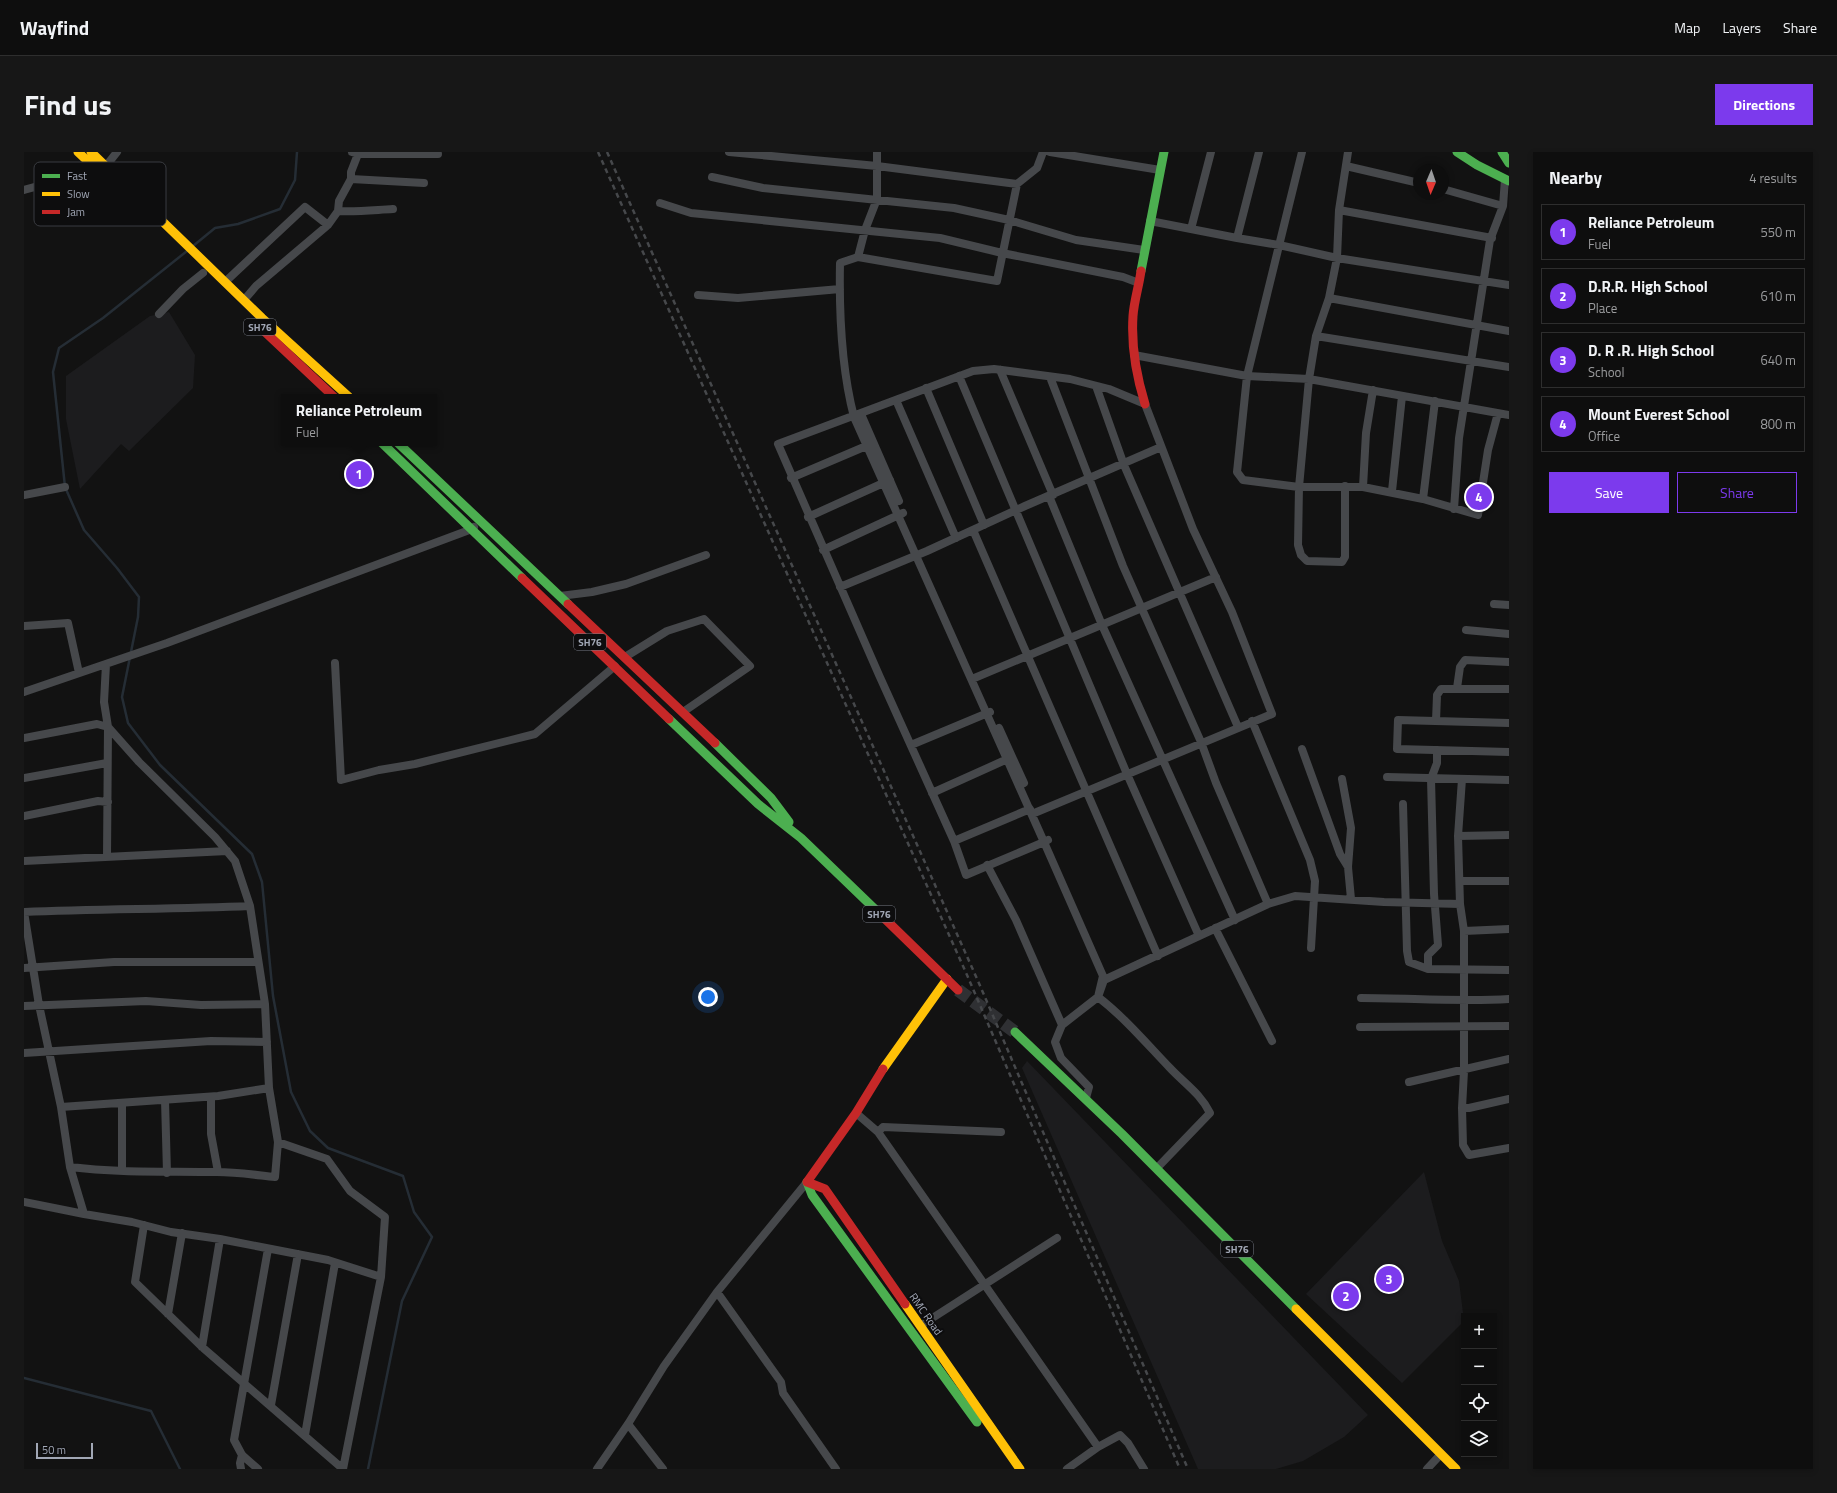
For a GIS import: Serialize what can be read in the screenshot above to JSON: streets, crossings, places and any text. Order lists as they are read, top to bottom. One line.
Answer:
{"streets":{"main road":["SH76","RMC Road"]},"legend":["Fast","Slow","Jam"],"scale_bar":"50 m","north":"bottom","page":{"header":"Wayfind","nav":["Map","Layers","Share"],"title":"Find us","buttons":["Directions",["Save","Share"]],"heading":["Nearby","4 results"],"list":[{"mark":"1","name":"Reliance Petroleum","note":"Fuel","value":"550 m"},{"mark":"2","name":"D.R.R. High School","note":"Place","value":"610 m"},{"mark":"3","name":"D. R .R. High School","note":"School","value":"640 m"},{"mark":"4","name":"Mount Everest School","note":"Office","value":"800 m"}],"popup":["Reliance Petroleum","Fuel"],"pins":["1","4","3","2"],"map_buttons":["+","−"],"scale":"50 m"}}
